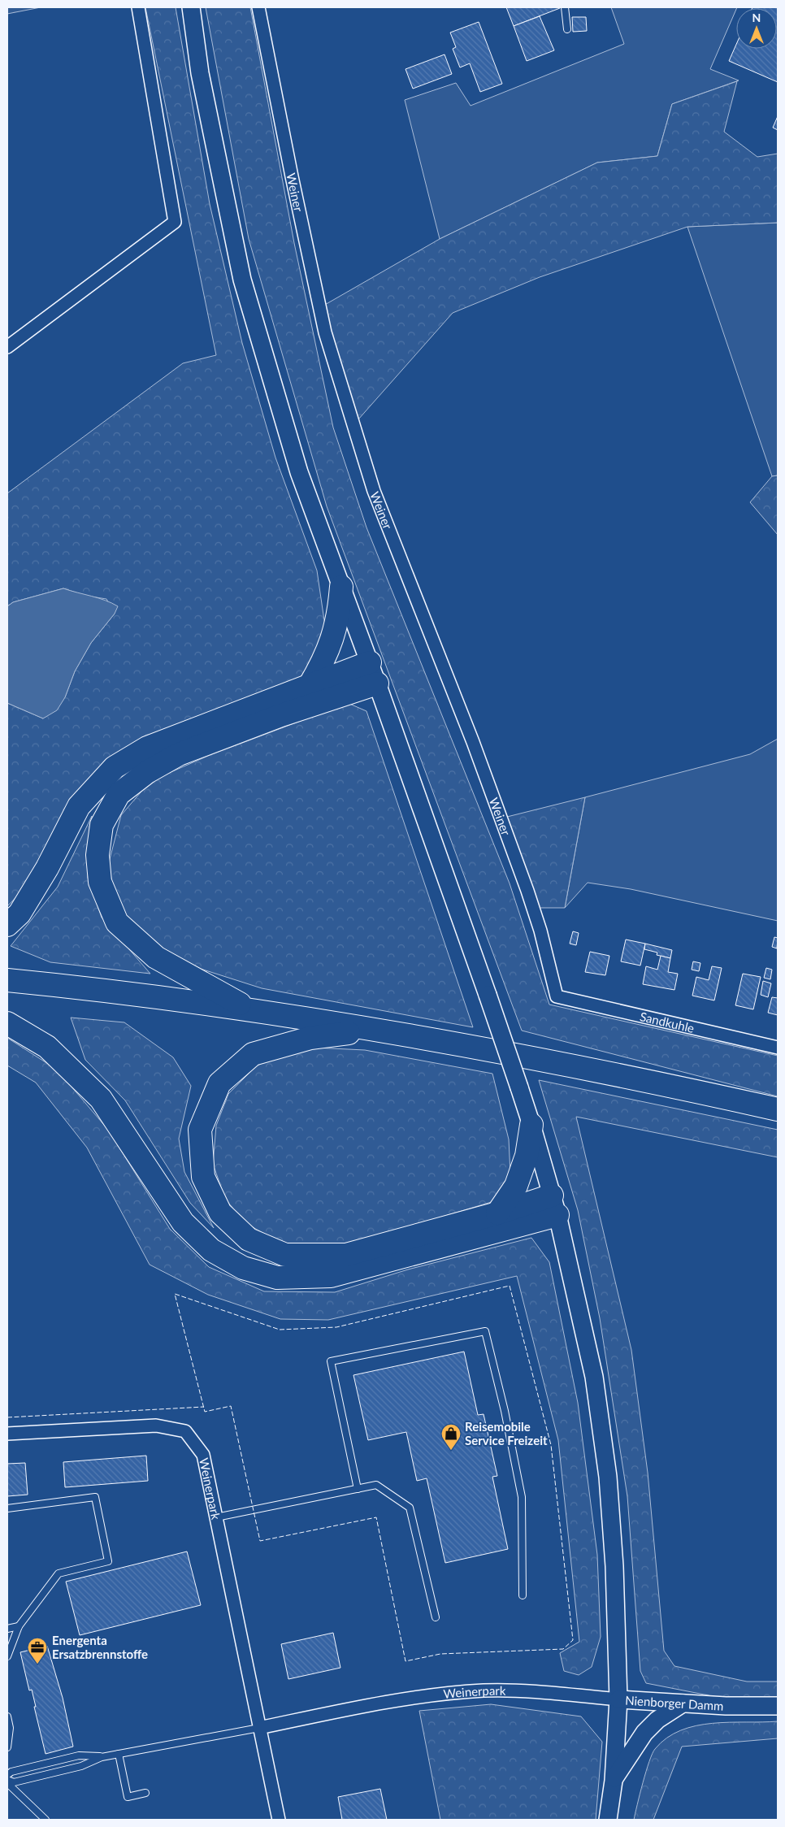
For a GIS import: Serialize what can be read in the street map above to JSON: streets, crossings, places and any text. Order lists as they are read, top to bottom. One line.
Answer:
{"streets":{"main road":["Nienborger Damm"],"street":["Weiner","Sandkuhle","Weinerpark"]},"crossings":[["Weiner","Sandkuhle"],["Weinerpark","Nienborger Damm"]],"places":{"shop":["Reisemobile Service Freizeit"],"office":["Energenta Ersatzbrennstoffe"]},"north":"top"}
